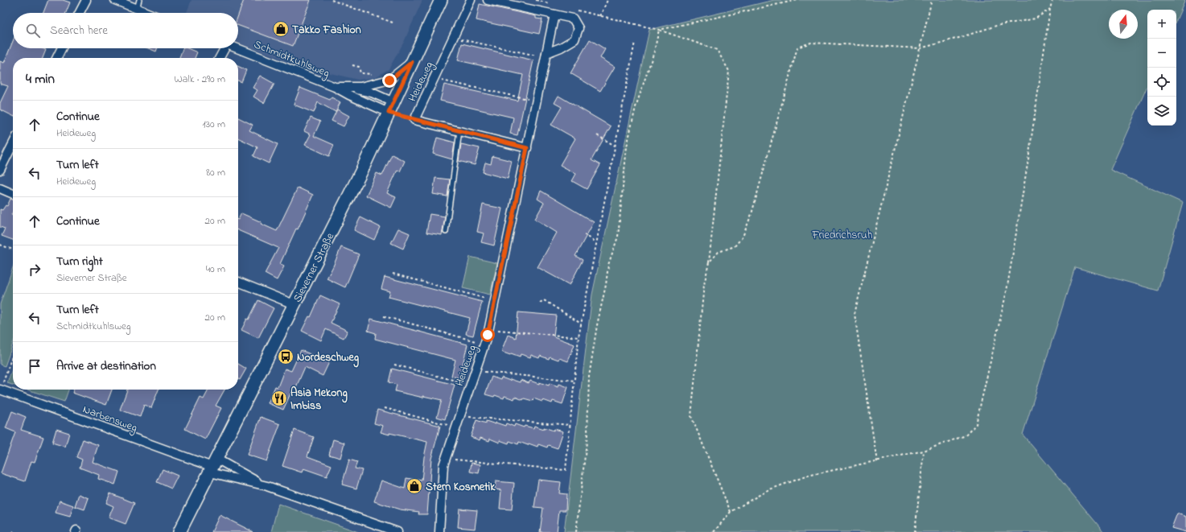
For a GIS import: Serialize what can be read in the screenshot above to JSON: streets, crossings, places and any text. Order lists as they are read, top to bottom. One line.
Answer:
{"streets":{"main road":["Sieverner Straße"],"street":["Schmidtkuhlsweg","Heideweg","Narbensweg"]},"crossings":[["Schmidtkuhlsweg","Sieverner Straße"],["Sieverner Straße","Narbensweg"]],"parks":["Friedrichsruh"],"places":{"shop":["Takko Fashion","Stern Kosmetik"],"bus stop":["Nordeschweg"],"restaurant":["Asia Mekong Imbiss"]},"north":"top","page":{"map_buttons":["+","−"],"search":"Search here","heading":["4 min","Walk · 290 m"],"list":[["Continue","Heideweg","130 m"],["Turn left","Heideweg","80 m"],["Continue","20 m"],["Turn right","Sieverner Straße","40 m"],["Turn left","Schmidtkuhlsweg","20 m"],"Arrive at destination"]}}
